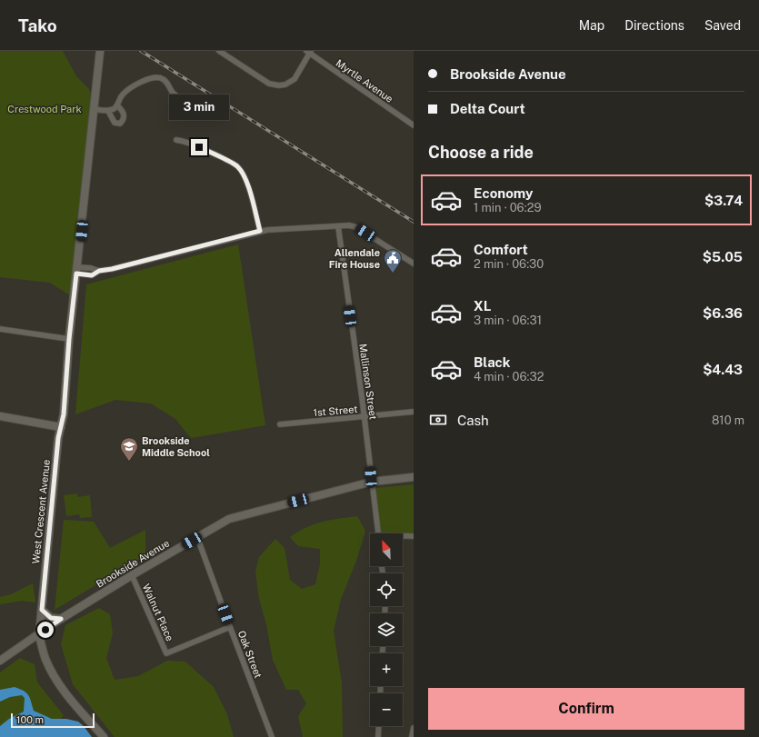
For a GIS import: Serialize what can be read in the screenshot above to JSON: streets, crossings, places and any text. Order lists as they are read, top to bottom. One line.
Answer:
{"streets":{"main road":["West Crescent Avenue","Brookside Avenue"],"street":["Myrtle Avenue","Mallinson Street","1st Street","Walnut Place","Oak Street"]},"crossings":[["Mallinson Street","1st Street"],["Mallinson Street","Brookside Avenue"],["West Crescent Avenue","Brookside Avenue"],["Brookside Avenue","Walnut Place"],["Brookside Avenue","Oak Street"],["Walnut Place","Oak Street"]],"parks":["Crestwood Park"],"places":{"public building":["Allendale Fire House"],"school or university":["Brookside Middle School"]},"scale_bar":"100 m","north":"top left","page":{"header":"Tako","nav":["Map","Directions","Saved"],"banner":["Brookside Avenue","Delta Court"],"bubble":"3 min","heading":"Choose a ride","list":[{"name":"Economy","note":"1 min · 06:29","value":"$3.74"},{"name":"Comfort","note":"2 min · 06:30","value":"$5.05"},{"name":"XL","note":"3 min · 06:31","value":"$6.36"},{"name":"Black","note":"4 min · 06:32","value":"$4.43"}],"pay":["Cash","810 m"],"map_buttons":["+","−"],"buttons":"Confirm","scale":"100 m"}}
